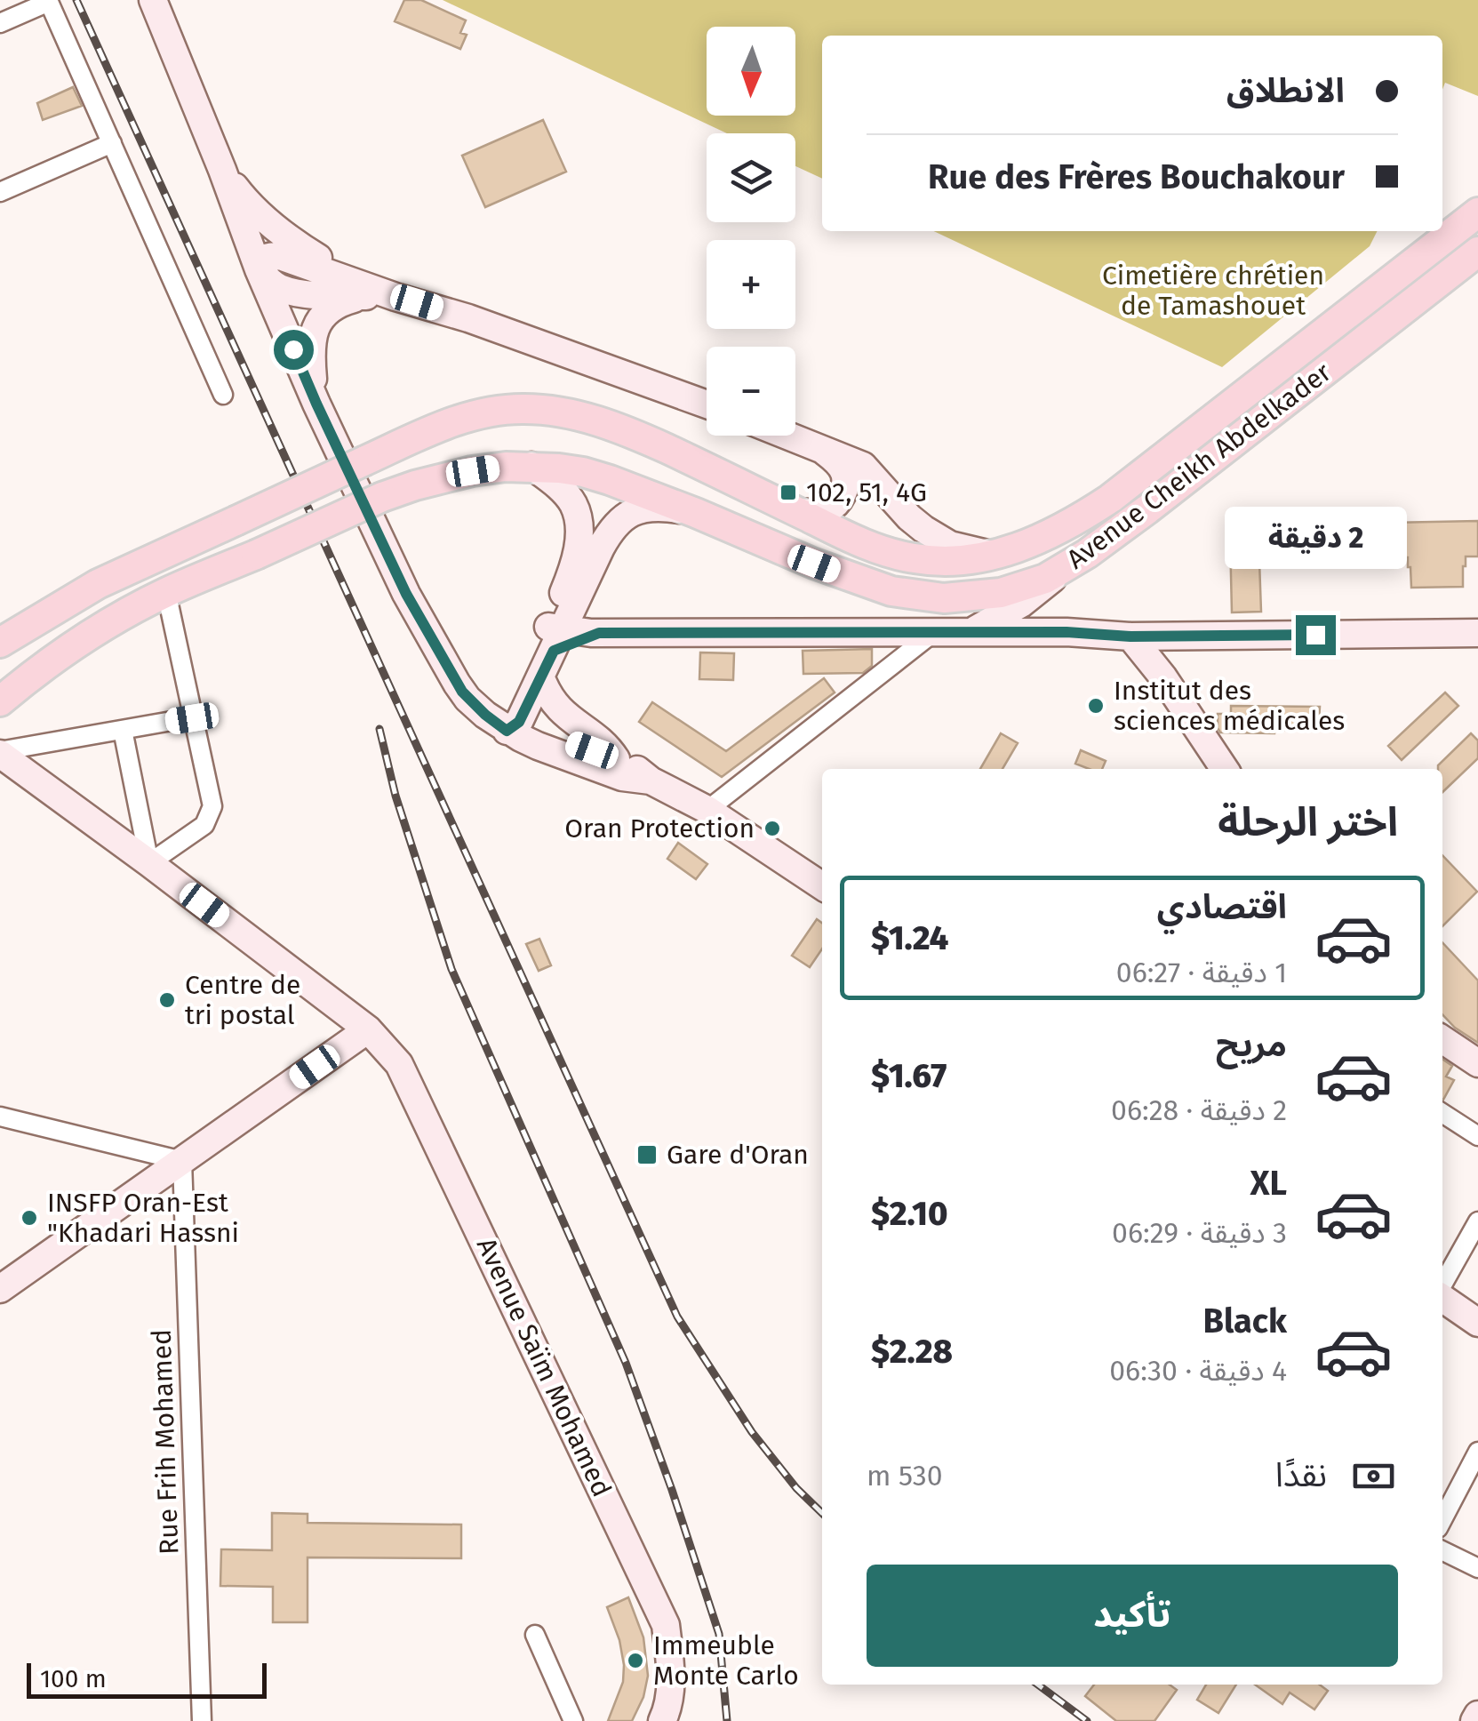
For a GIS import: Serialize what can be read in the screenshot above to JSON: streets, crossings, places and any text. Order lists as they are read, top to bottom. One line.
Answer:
{"streets":{"main road":["Avenue Cheikh Abdelkader"],"street":["Avenue Saïm Mohamed","Rue Frih Mohamed"]},"parks":["Cimetière chrétien de Tamashouet"],"places":{"transit":["102, 51, 4G","Gare d'Oran"],"other":["Institut des sciences médicales","Oran Protection","Centre de tri postal","INSFP Oran-Est \"Khadari Hassni","Immeuble Monte Carlo"]},"scale_bar":"100 m","north":"bottom","page":{"map_buttons":["+","−"],"banner":["الانطلاق","Rue des Frères Bouchakour"],"bubble":"2 دقيقة","heading":"اختر الرحلة","list":[{"name":"اقتصادي","note":"1 دقيقة · 06:27","value":"$1.24"},{"name":"مريح","note":"2 دقيقة · 06:28","value":"$1.67"},{"name":"XL","note":"3 دقيقة · 06:29","value":"$2.10"},{"name":"Black","note":"4 دقيقة · 06:30","value":"$2.28"}],"pay":["نقدًا","530 m"],"buttons":"تأكيد","scale":"100 m"}}
